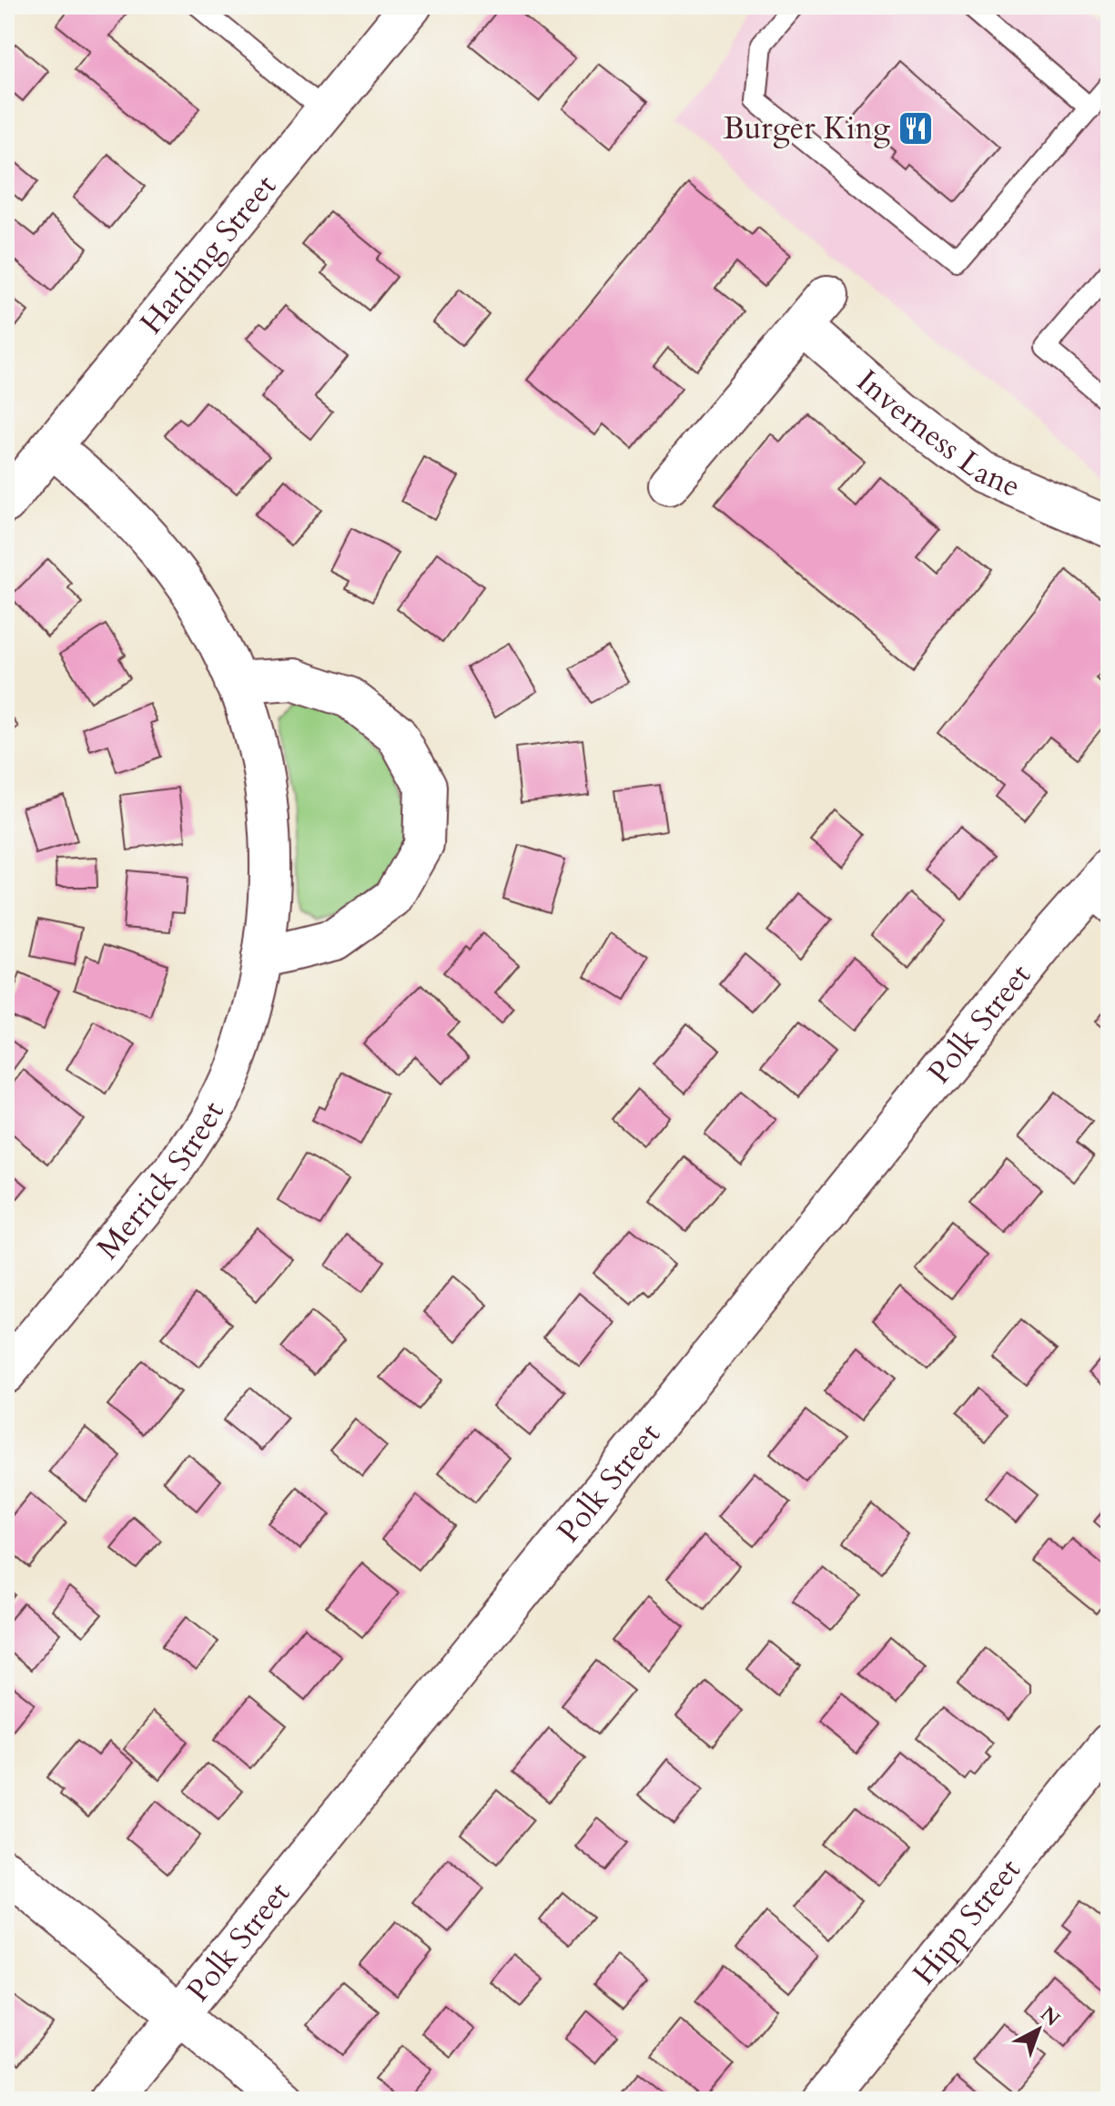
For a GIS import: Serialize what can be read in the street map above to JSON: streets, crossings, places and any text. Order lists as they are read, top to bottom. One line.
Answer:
{"streets":{"street":["Harding Street","Inverness Lane","Polk Street","Merrick Street","Hipp Street"]},"crossings":[["Harding Street","Merrick Street"]],"places":{"restaurant":["Burger King"]},"north":"top right"}
